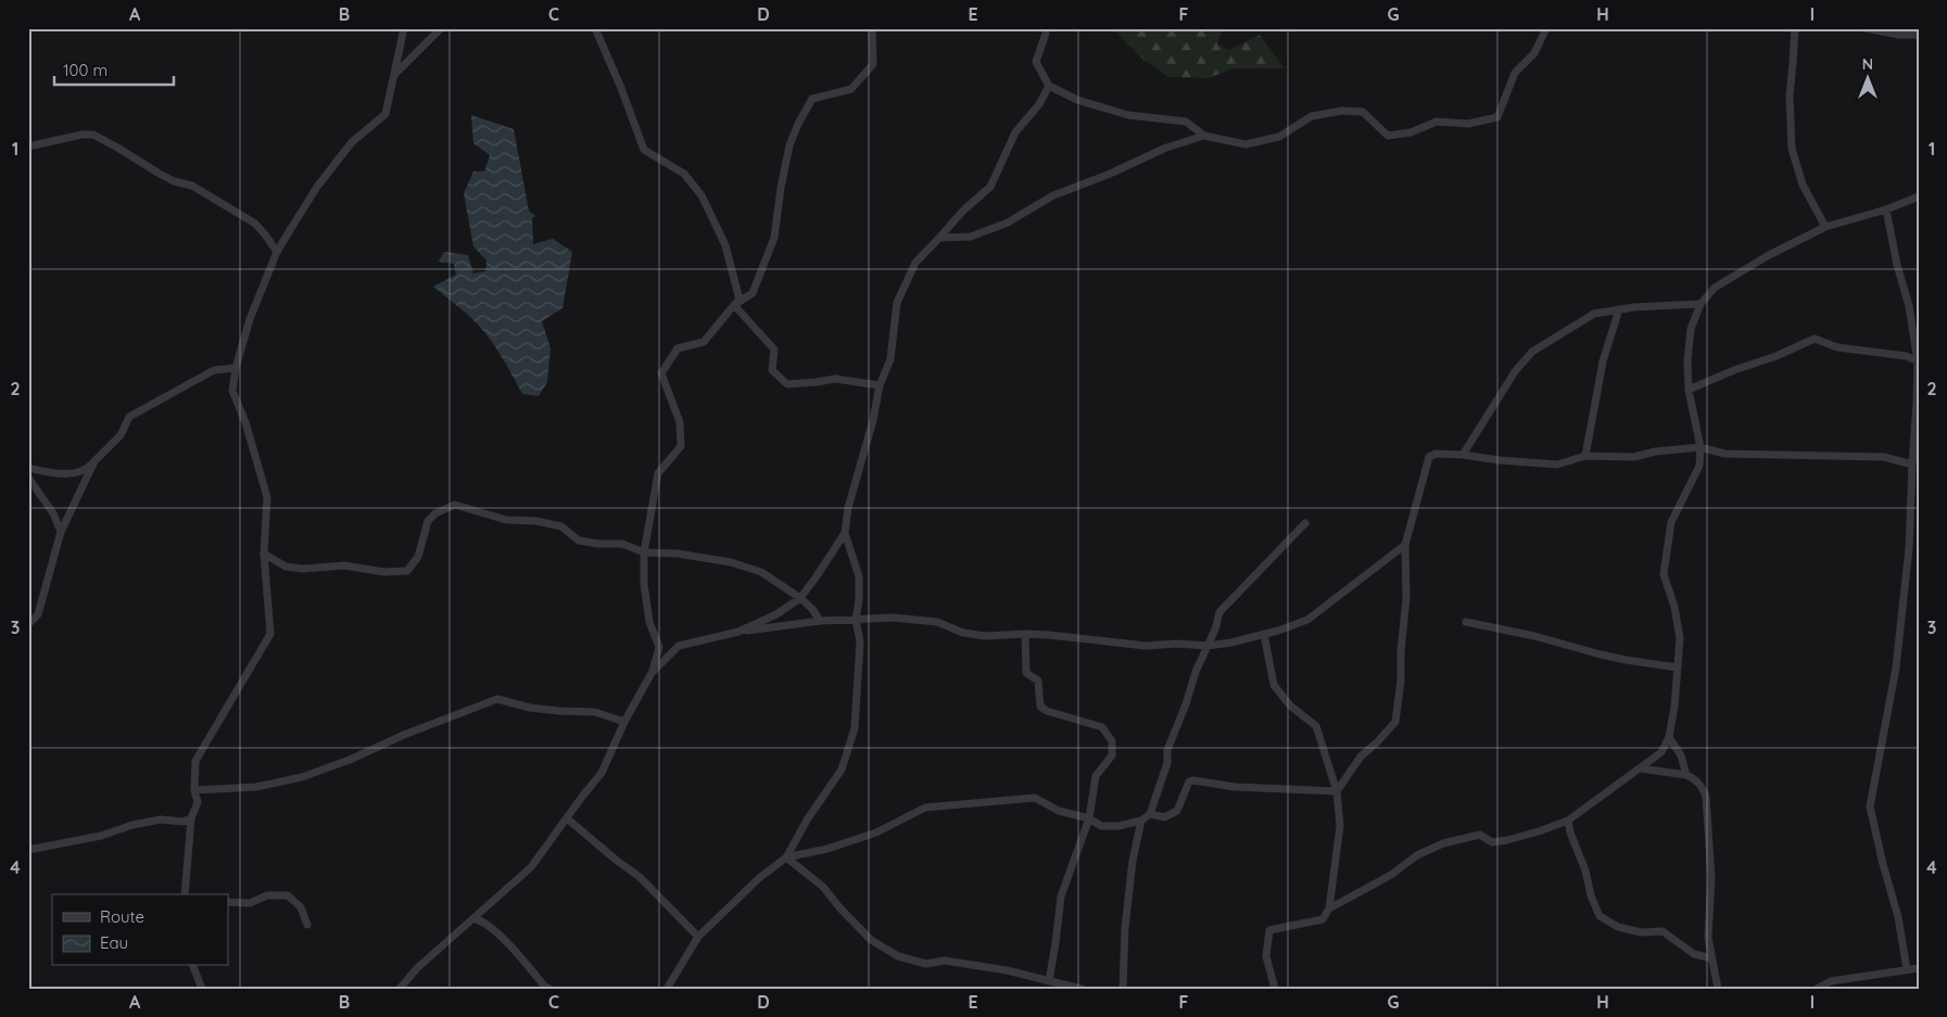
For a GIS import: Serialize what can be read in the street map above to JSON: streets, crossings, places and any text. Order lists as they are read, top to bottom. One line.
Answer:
{"legend":["Route","Eau"],"scale_bar":"100 m","north":"top","grid":{"columns":["A","B","C","D","E","F","G","H","I"],"rows":["1","2","3","4"]}}
